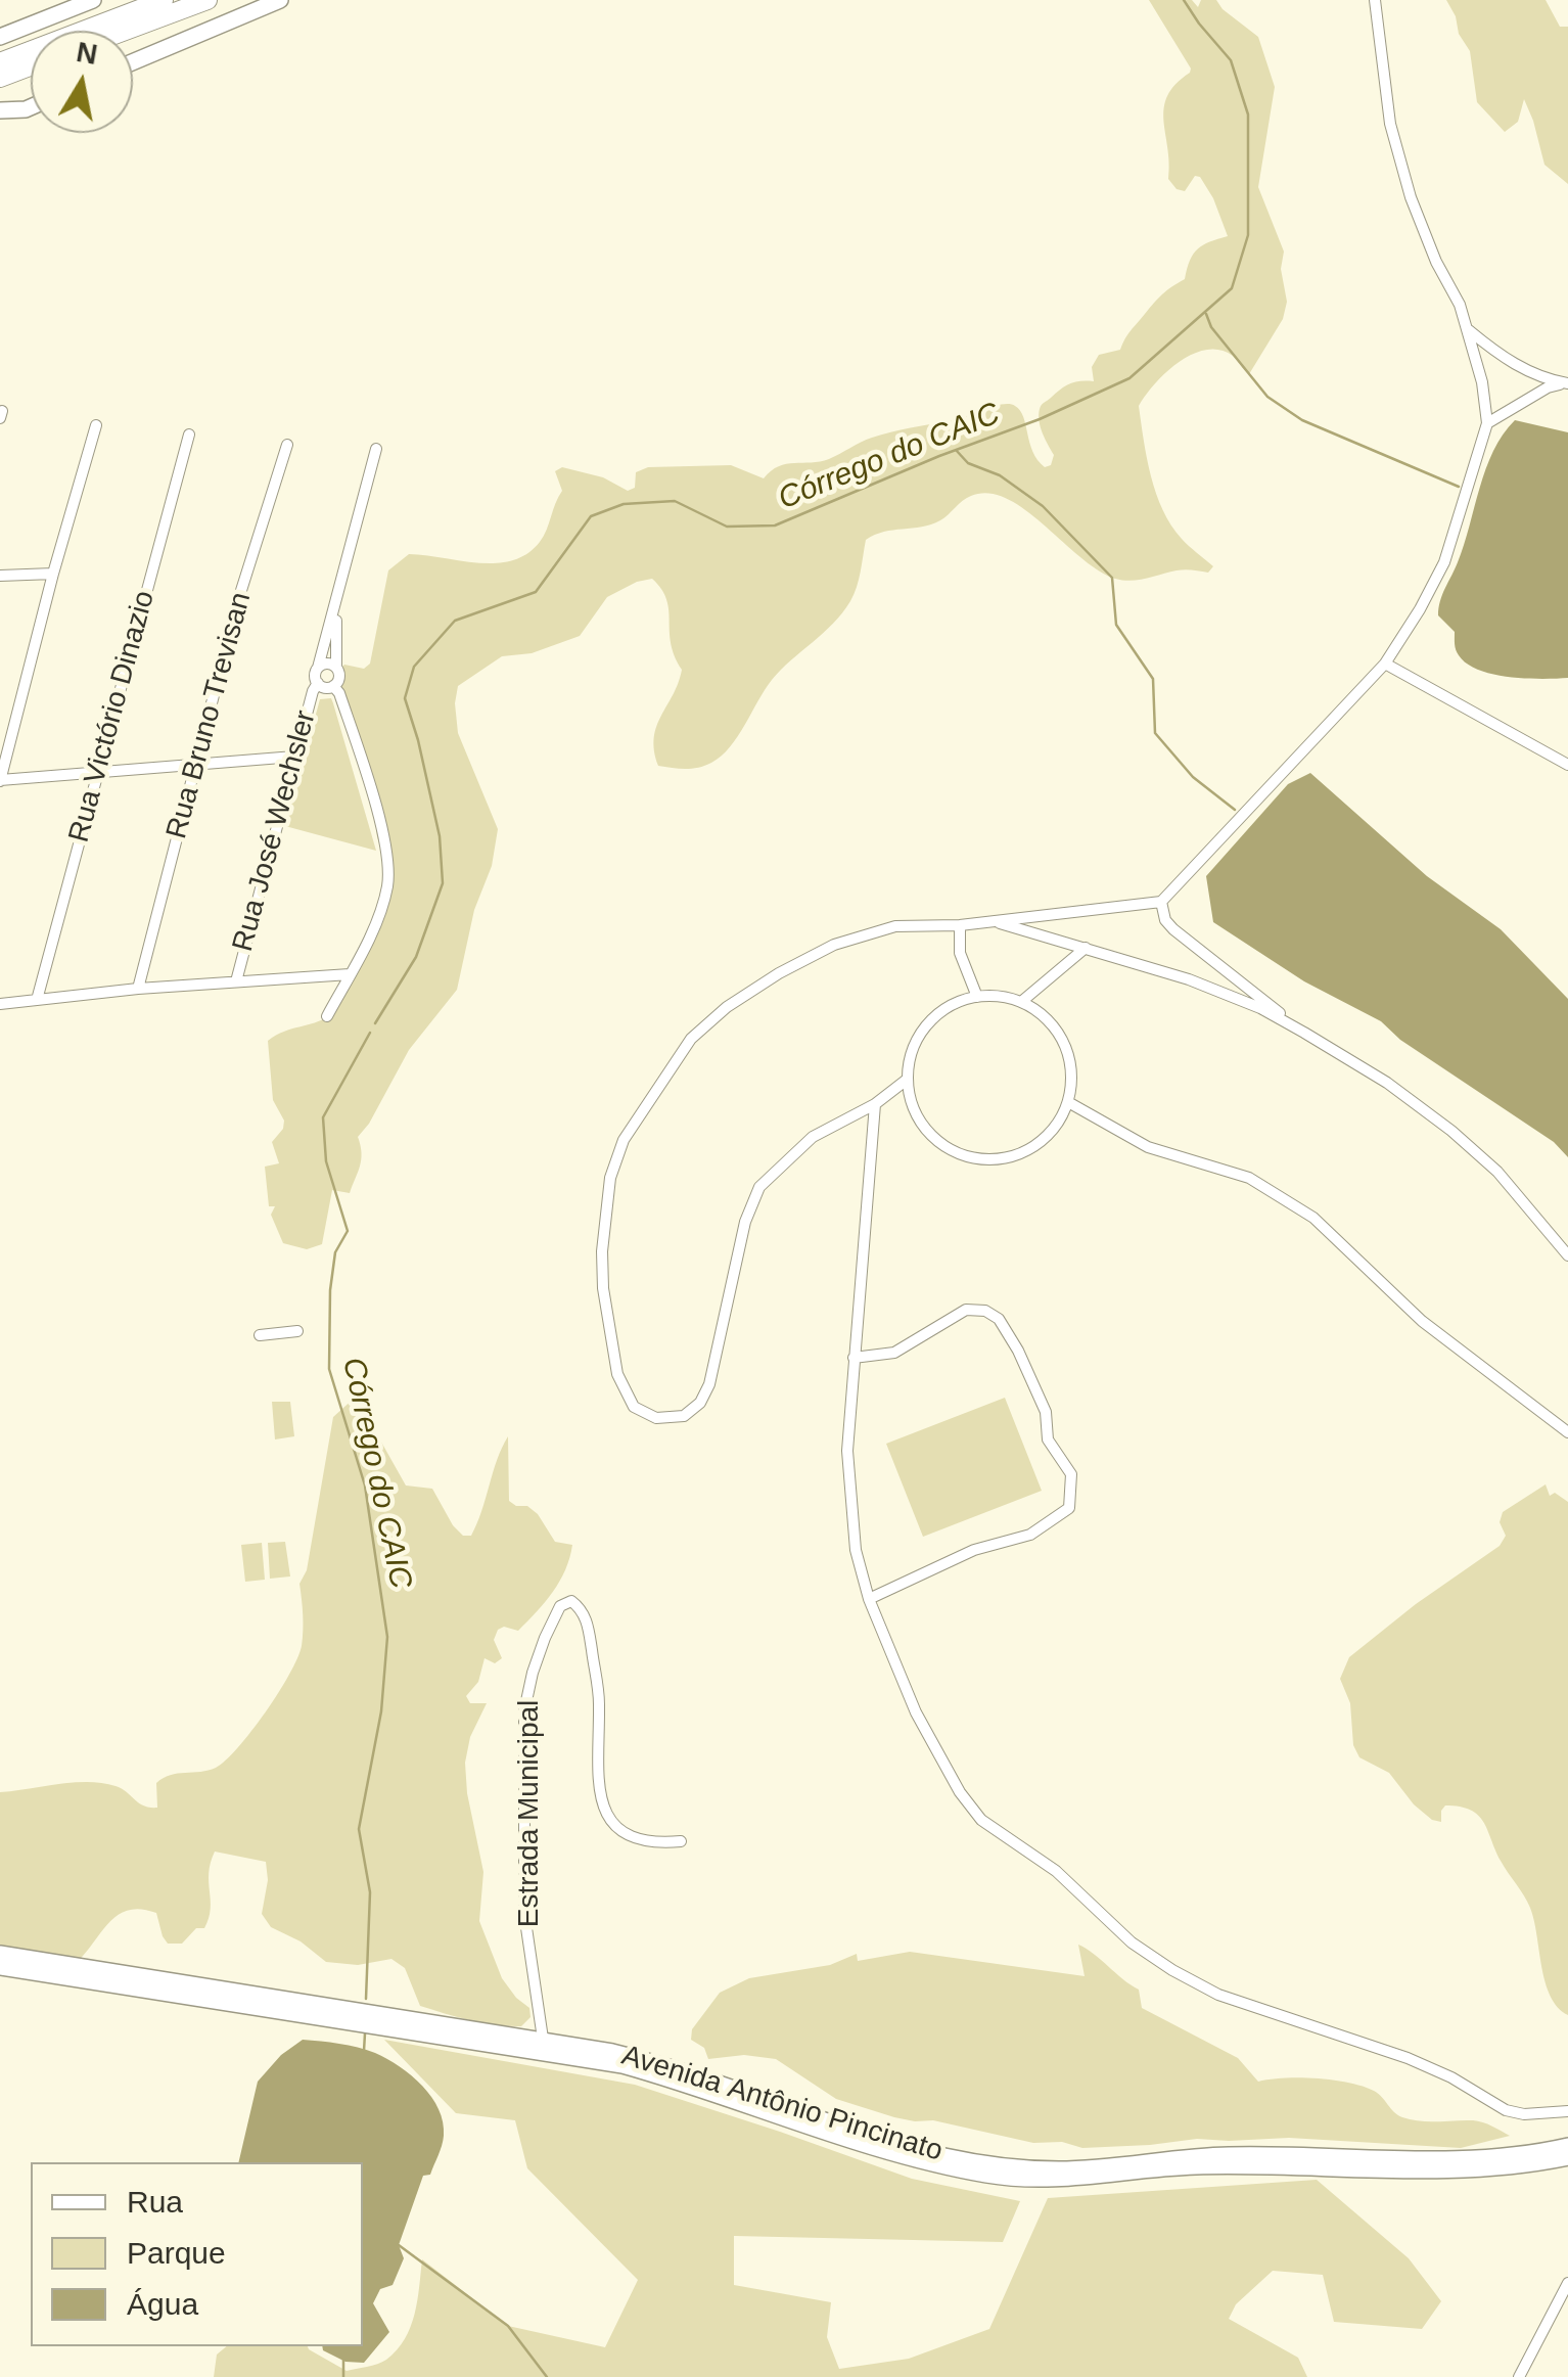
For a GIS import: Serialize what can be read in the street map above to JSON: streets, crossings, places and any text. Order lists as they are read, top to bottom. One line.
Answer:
{"streets":{"main road":["Avenida Antônio Pincinato"],"street":["Rua Bruno Trevisan","Rua Victório Dinazio","Rua José Wechsler","Estrada Municipal"]},"crossings":[["Estrada Municipal","Avenida Antônio Pincinato"]],"water":["Córrego do CAIC"],"legend":["Rua","Parque","Água"],"north":"top"}
